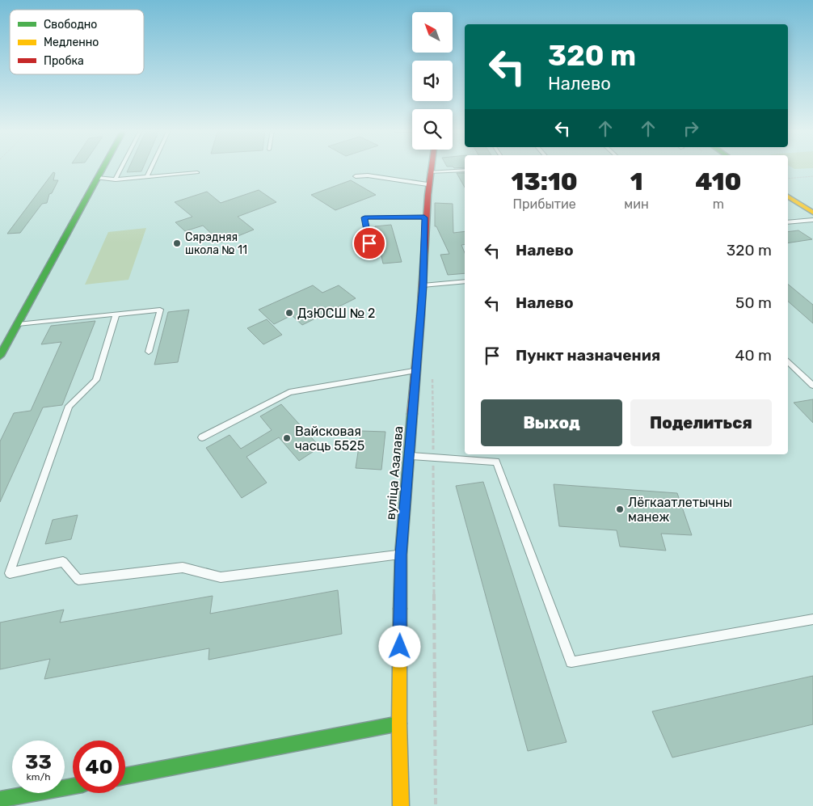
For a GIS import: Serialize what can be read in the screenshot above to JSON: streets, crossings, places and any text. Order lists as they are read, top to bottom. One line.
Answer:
{"streets":{"street":["вуліца Азалава"]},"places":["Сярэдняя школа № 11","ДзЮСШ № 2","Вайсковая часць 5525","Лёгкаатлетычны манеж"],"legend":["Свободно","Медленно","Пробка"],"north":"top left","page":{"turn":["320 m","Налево"],"eta":["13:10","Прибытие","1","мин","410","m"],"list":[{"name":"Налево","value":"320 m"},{"name":"Налево","value":"50 m"},{"name":"Пункт назначения","value":"40 m"}],"buttons":["Выход","Поделиться"],"speed":"33 km/h","limit":"40"}}
